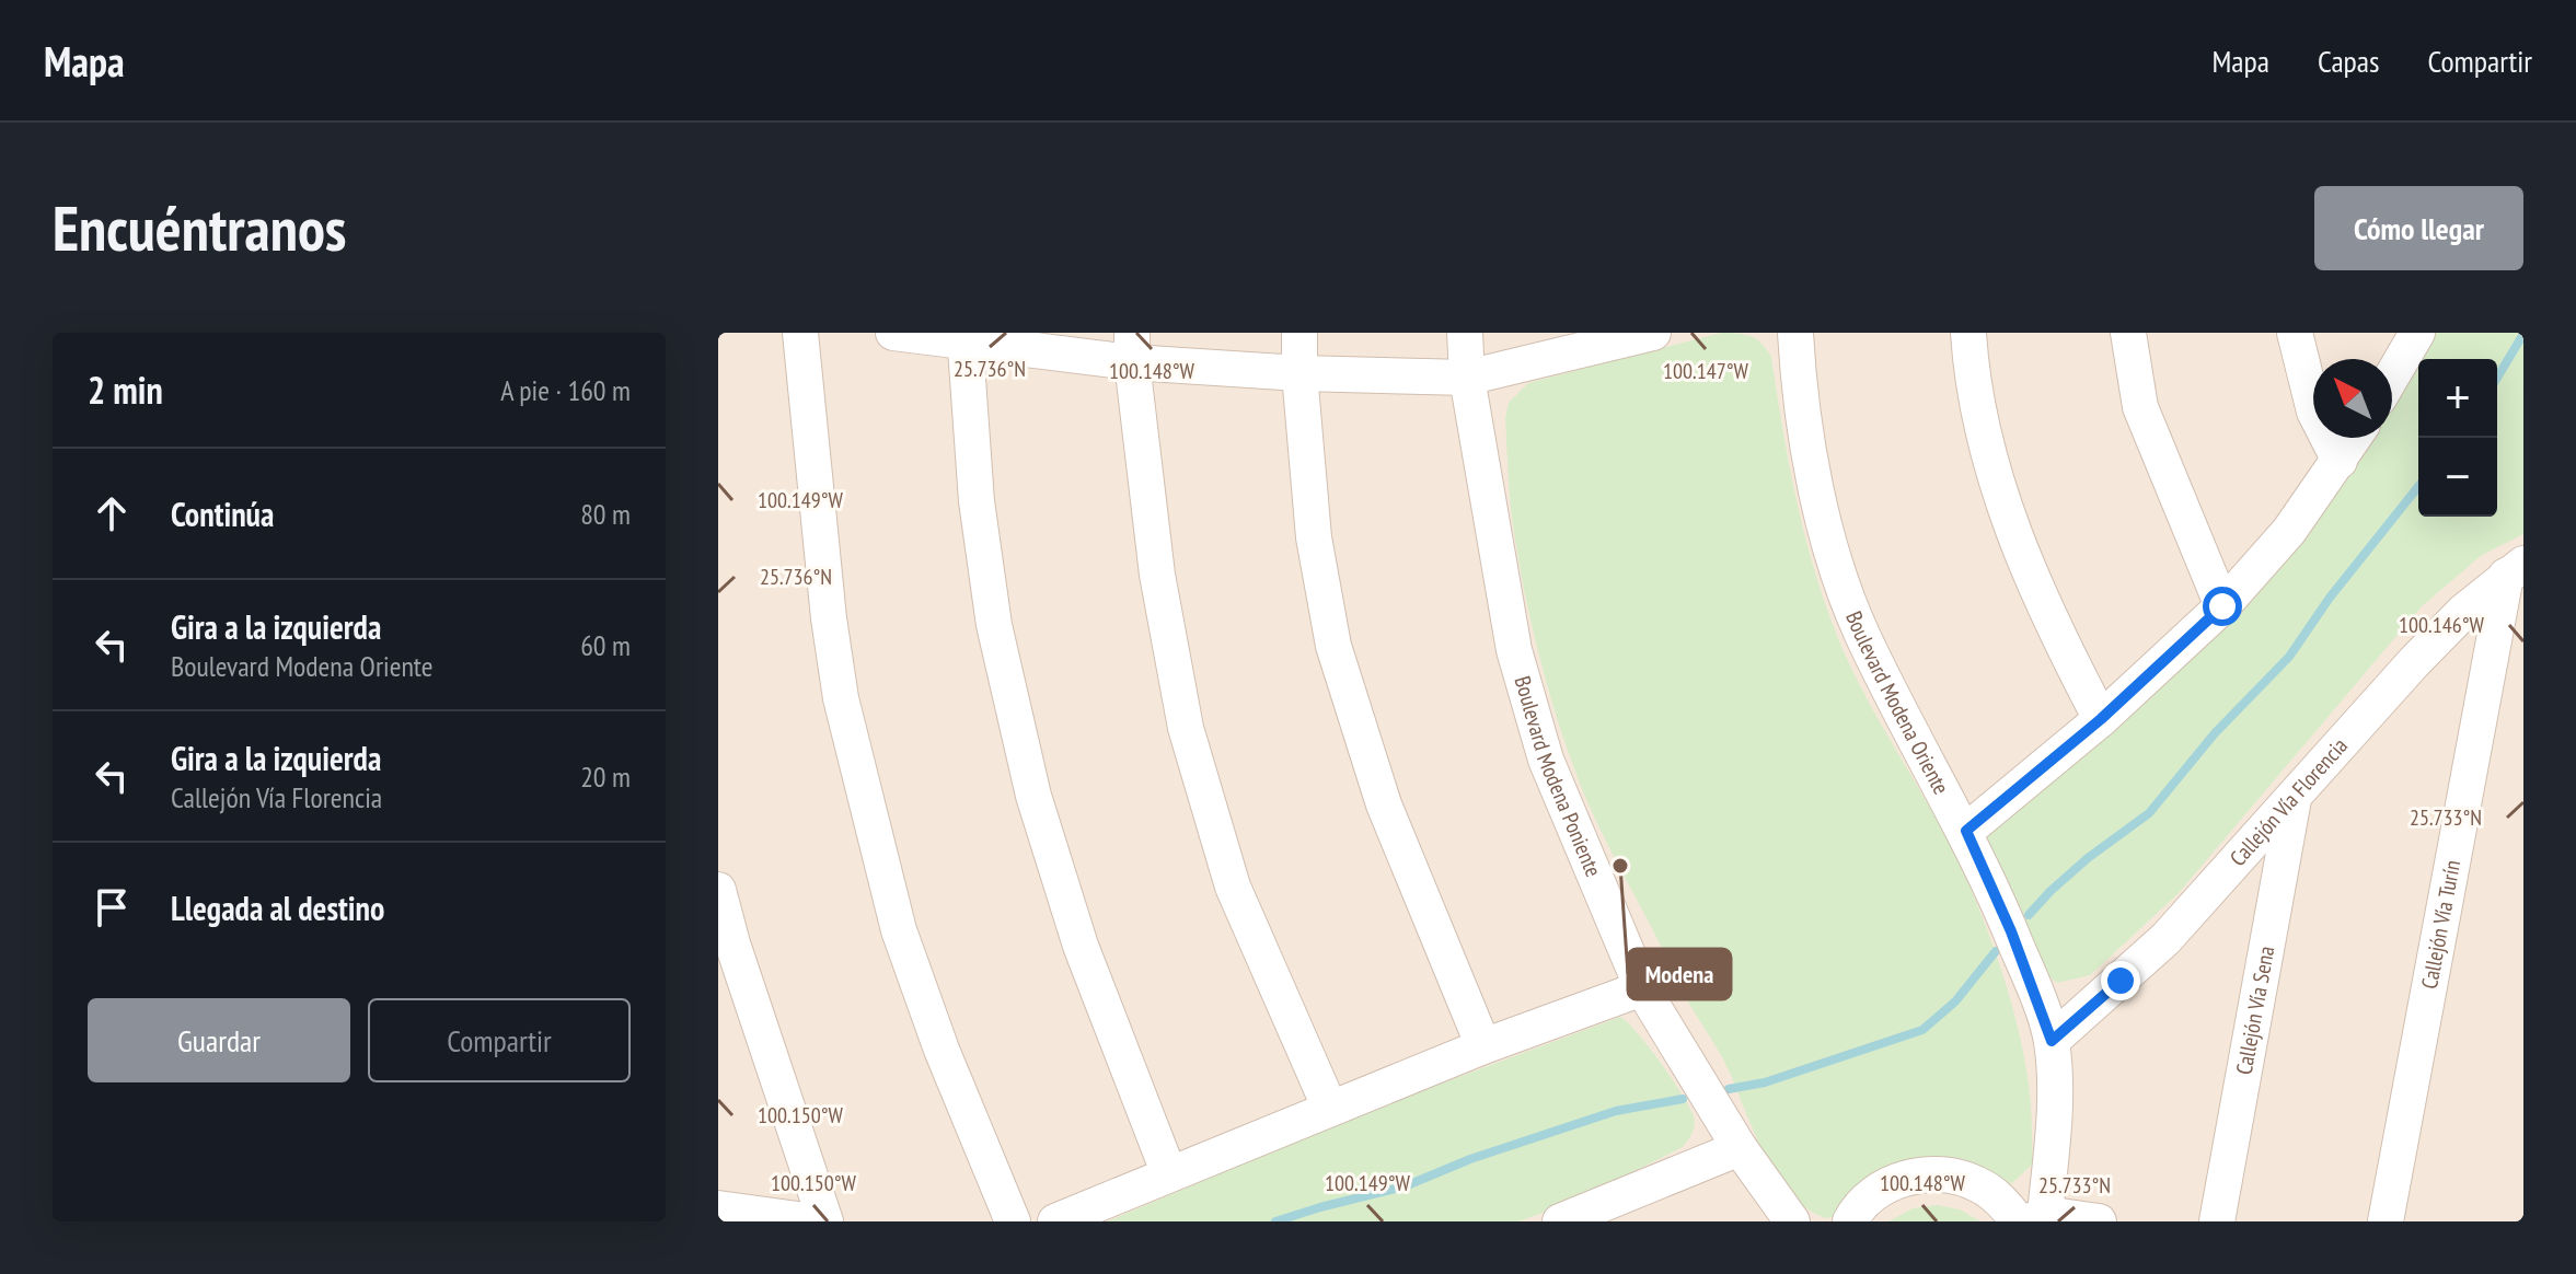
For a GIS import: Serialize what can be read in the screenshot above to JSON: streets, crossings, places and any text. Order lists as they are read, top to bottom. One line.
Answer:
{"streets":{"street":["Boulevard Modena Oriente","Boulevard Modena Poniente","Callejón Vía Florencia","Callejón Vía Turín","Callejón Vía Sena"]},"crossings":[["Boulevard Modena Oriente","Callejón Vía Florencia"],["Callejón Vía Florencia","Callejón Vía Turín"],["Callejón Vía Florencia","Callejón Vía Sena"]],"places":["Modena"],"north":"top left","page":{"header":"Mapa","nav":["Mapa","Capas","Compartir"],"buttons":["Cómo llegar",["Guardar","Compartir"]],"title":"Encuéntranos","heading":["2 min","A pie · 160 m"],"map_buttons":["+","−"],"list":[["Continúa","80 m"],["Gira a la izquierda","Boulevard Modena Oriente","60 m"],["Gira a la izquierda","Callejón Vía Florencia","20 m"],"Llegada al destino"]},"coordinates":["25.736°N","100.148°W","100.147°W","100.149°W","100.146°W","25.733°N","100.150°W"]}
